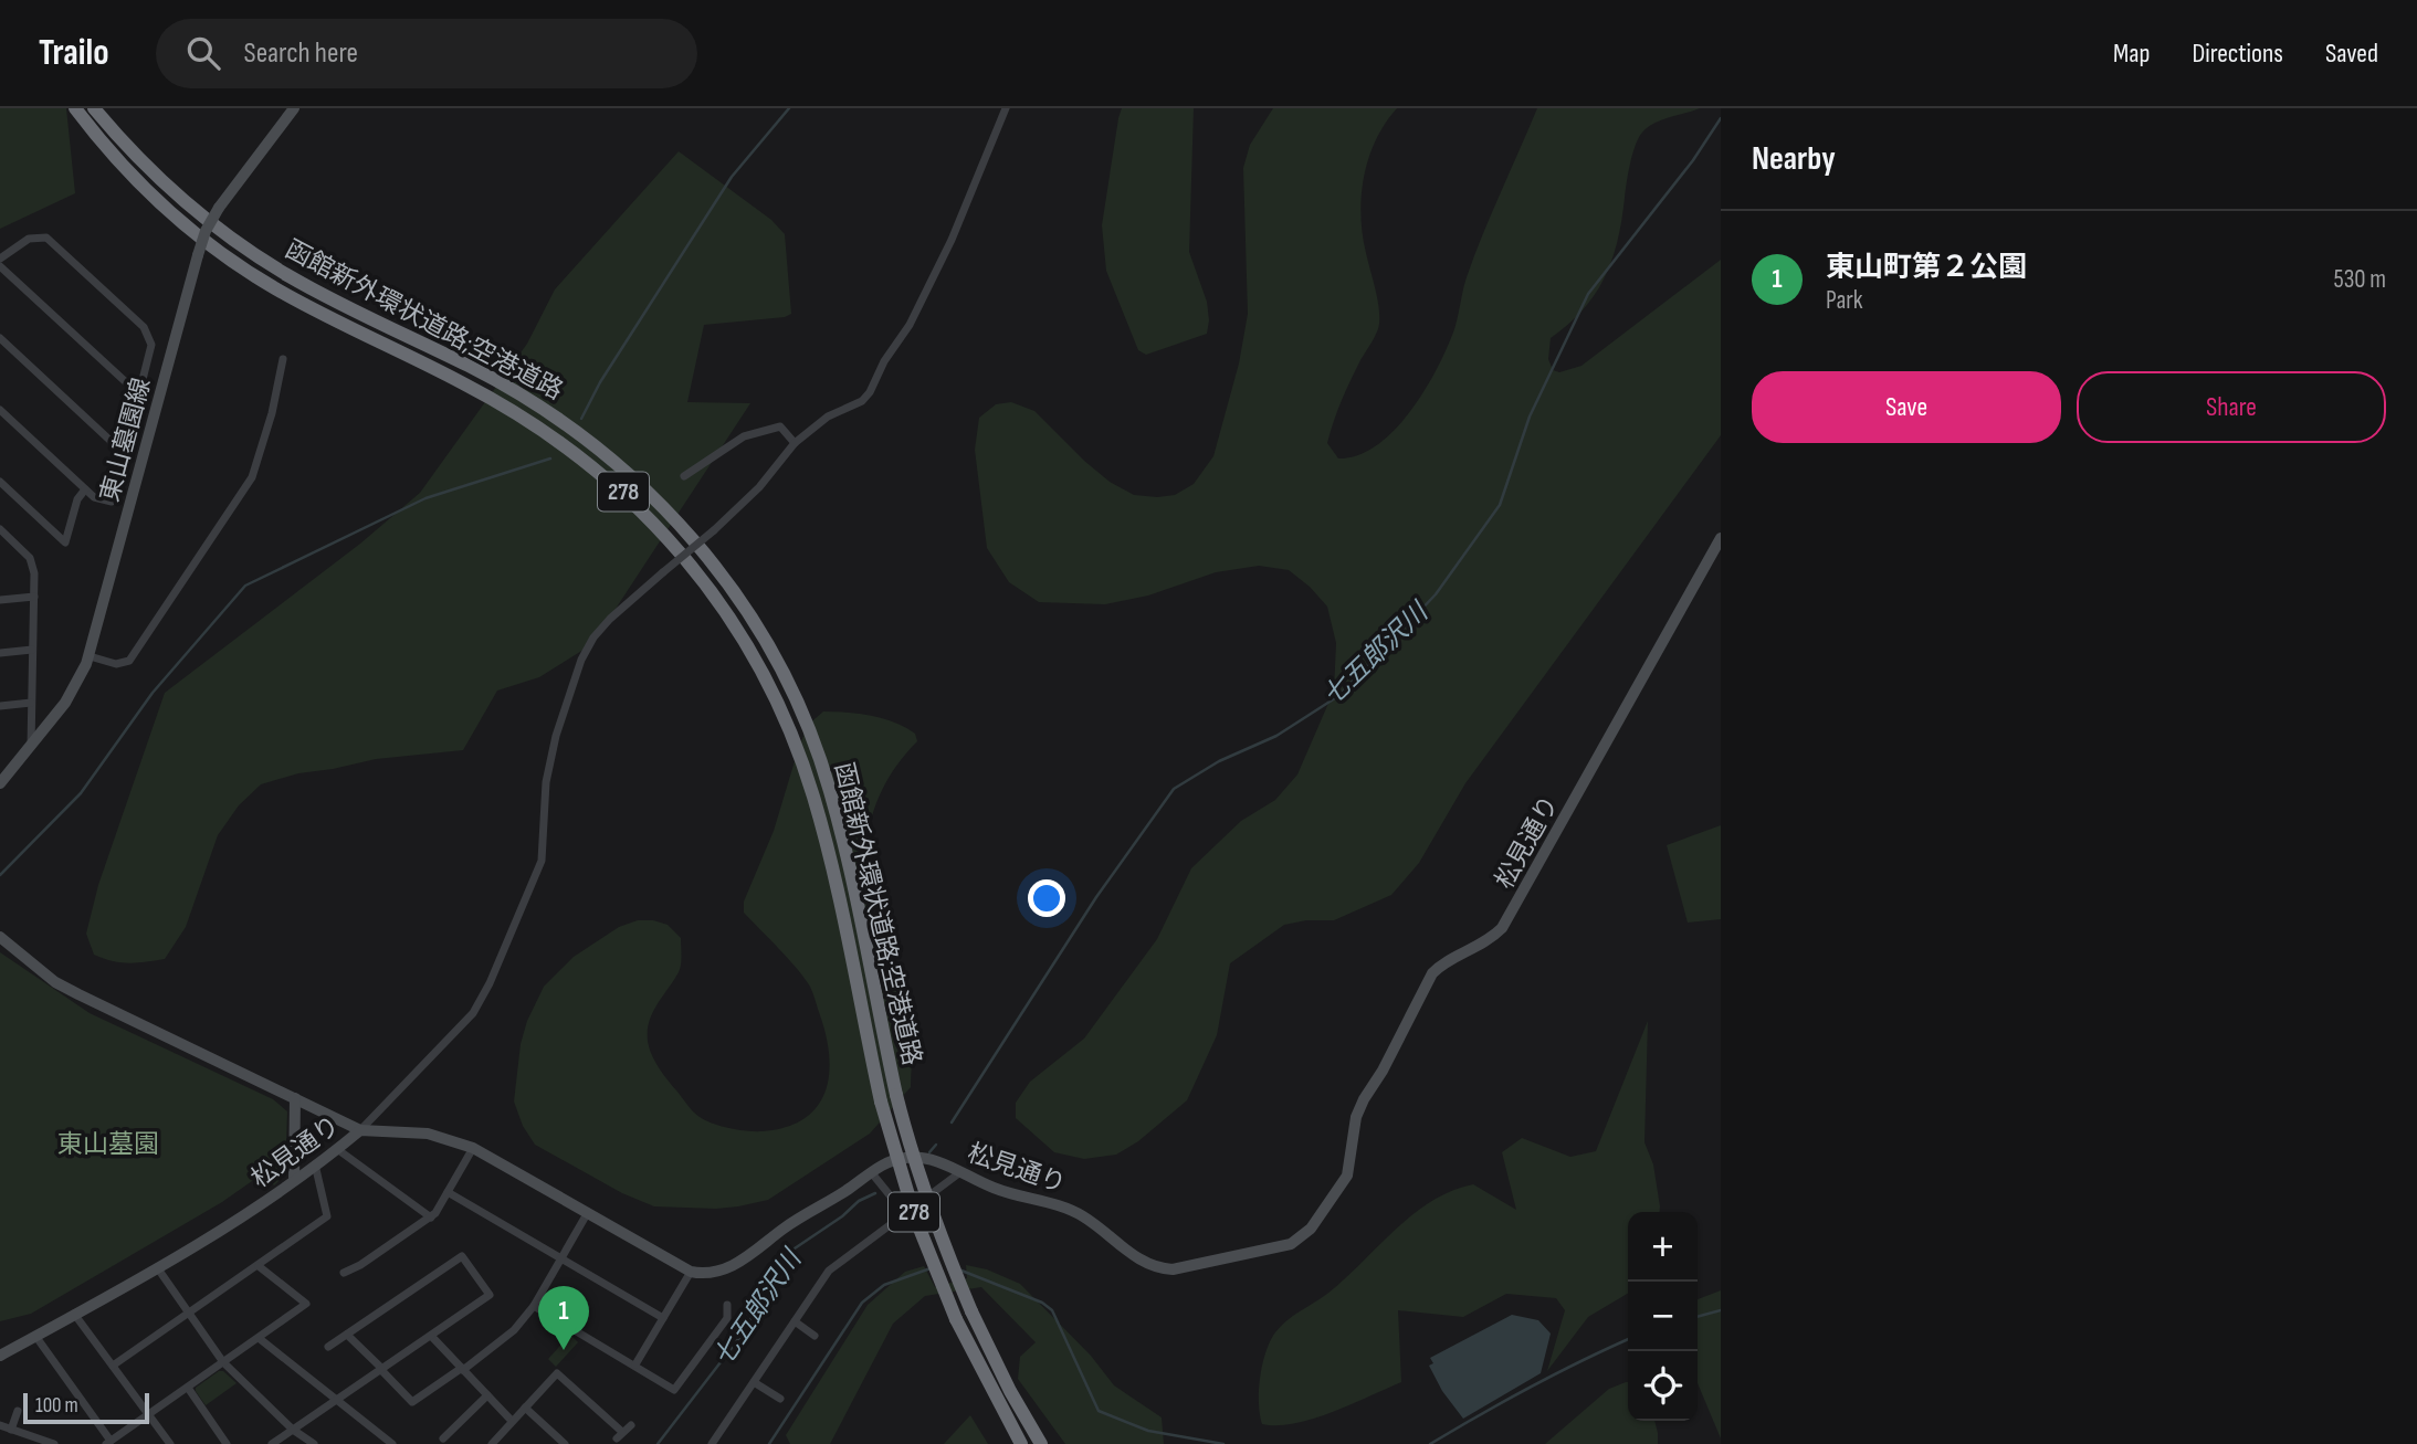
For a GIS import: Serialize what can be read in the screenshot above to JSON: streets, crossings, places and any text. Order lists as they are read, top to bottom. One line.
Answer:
{"streets":{"highway":["函館新外環状道路;空港道路","278"],"street":["東山墓園線","松見通り"]},"water":["七五郎沢川"],"parks":["東山墓園"],"scale_bar":"100 m","page":{"header":"Trailo","search":"Search here","nav":["Map","Directions","Saved"],"heading":"Nearby","list":[{"mark":"1","name":"東山町第２公園","note":"Park","value":"530 m"}],"buttons":["Save","Share"],"map_buttons":["+","−"],"pins":"1","scale":"100 m"}}
